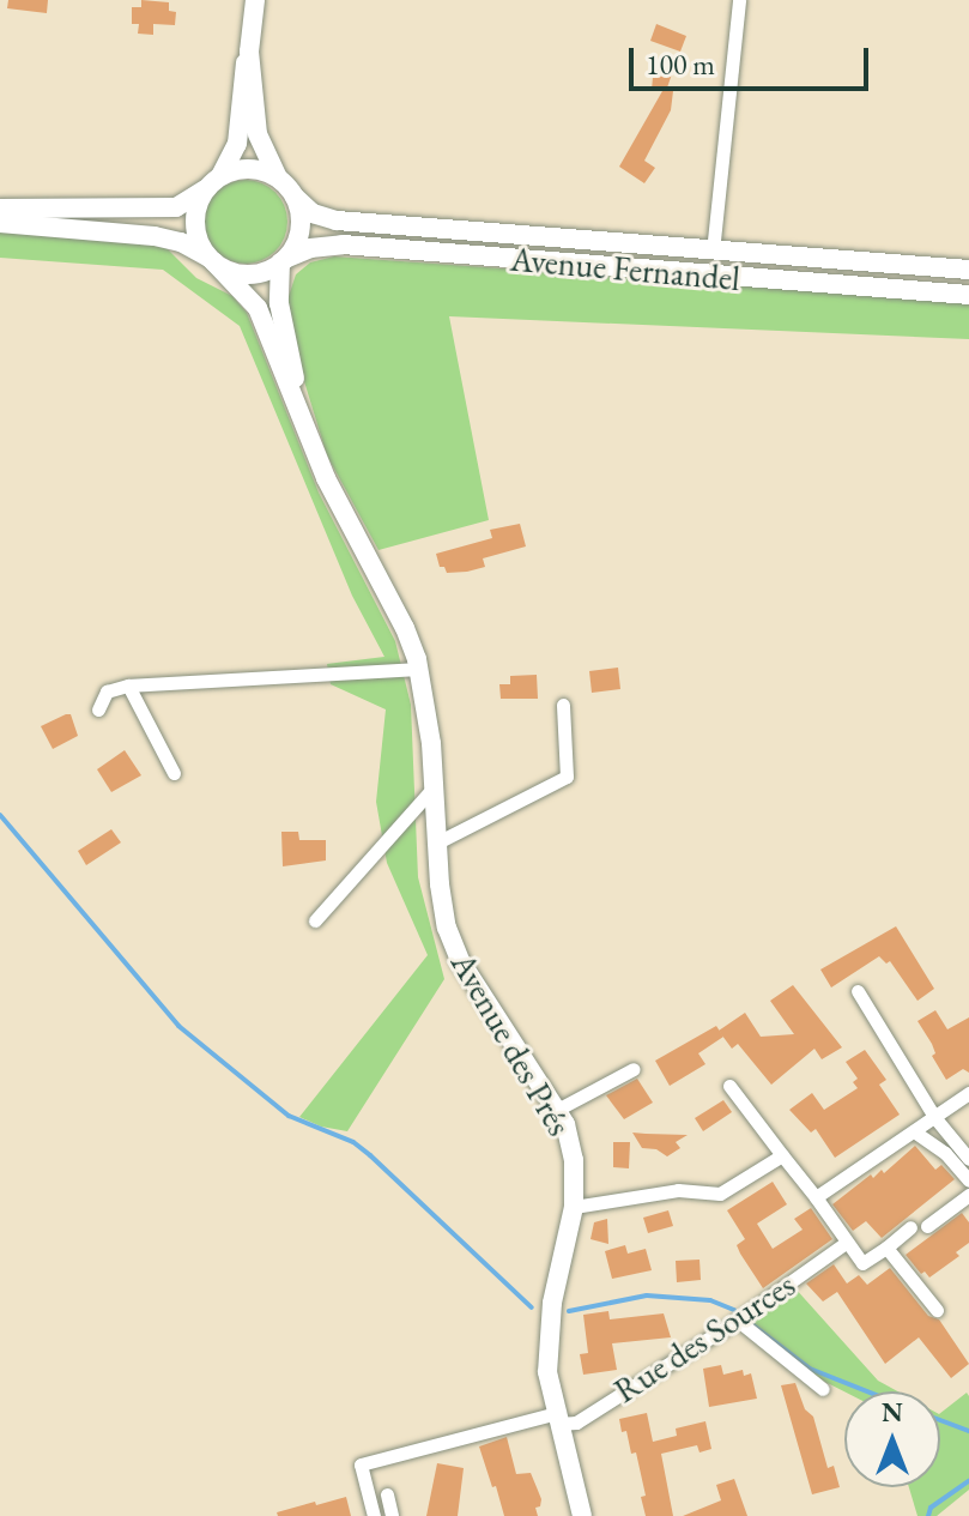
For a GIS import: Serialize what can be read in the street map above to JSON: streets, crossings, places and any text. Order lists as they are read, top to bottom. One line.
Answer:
{"streets":{"main road":["Avenue Fernandel","Avenue des Prés"],"street":["Rue des Sources"]},"crossings":[["Avenue Fernandel","Avenue des Prés"],["Avenue des Prés","Rue des Sources"]],"scale_bar":"100 m","north":"top"}
